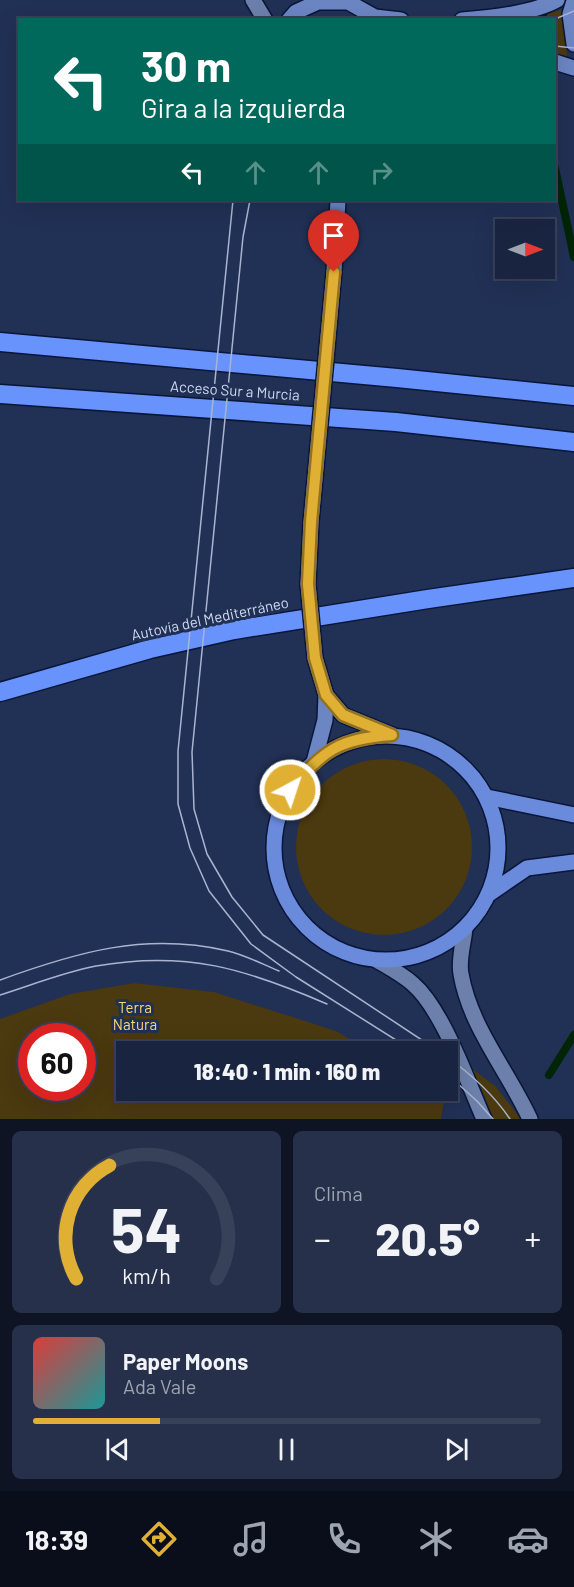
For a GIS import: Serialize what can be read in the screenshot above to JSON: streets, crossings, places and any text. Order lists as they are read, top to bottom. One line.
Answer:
{"streets":{"highway":["Acceso Sur a Murcia","Autovía del Mediterráneo"]},"parks":["Terra Natura"],"north":"right","page":{"turn":["30 m","Gira a la izquierda"],"limit":"60","trip":"18:40 · 1 min · 160 m","tile":"Clima","heat":["−","20.5°","+"],"song":["Paper Moons","Ada Vale"],"tabs":"18:39","gauge":["54","km/h"]}}
